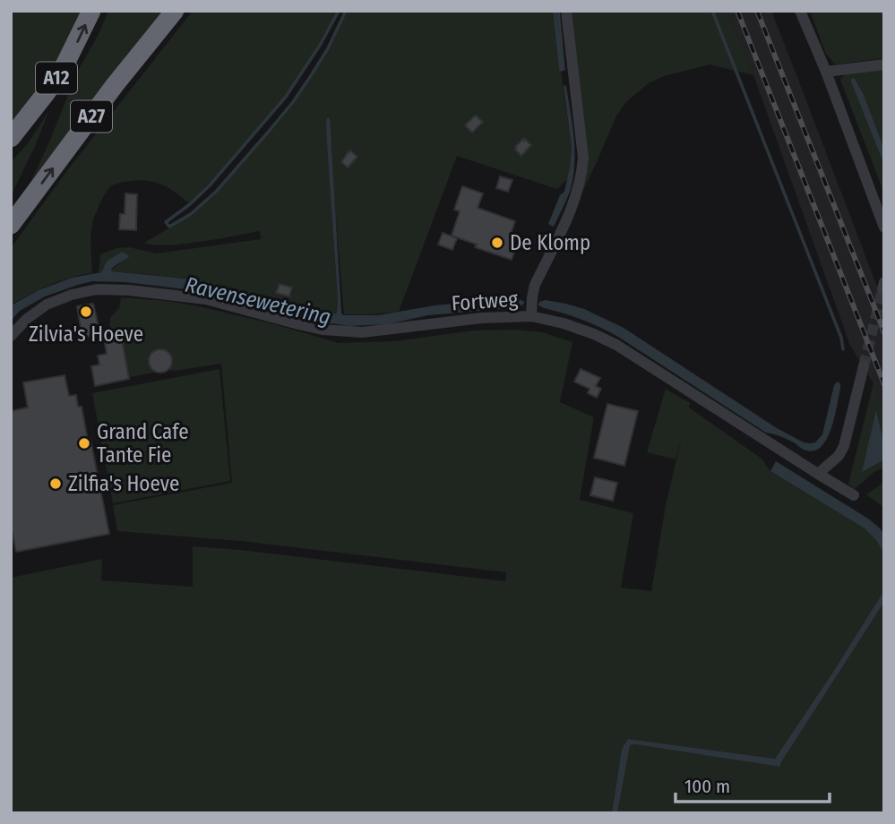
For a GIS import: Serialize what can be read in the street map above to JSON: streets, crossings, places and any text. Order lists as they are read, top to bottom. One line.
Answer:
{"streets":{"highway":["A12","A27"],"street":["Fortweg"]},"water":["Ravensewetering"],"places":["De Klomp","Zilvia's Hoeve","Grand Cafe Tante Fie","Zilfia's Hoeve"],"scale_bar":"100 m"}
